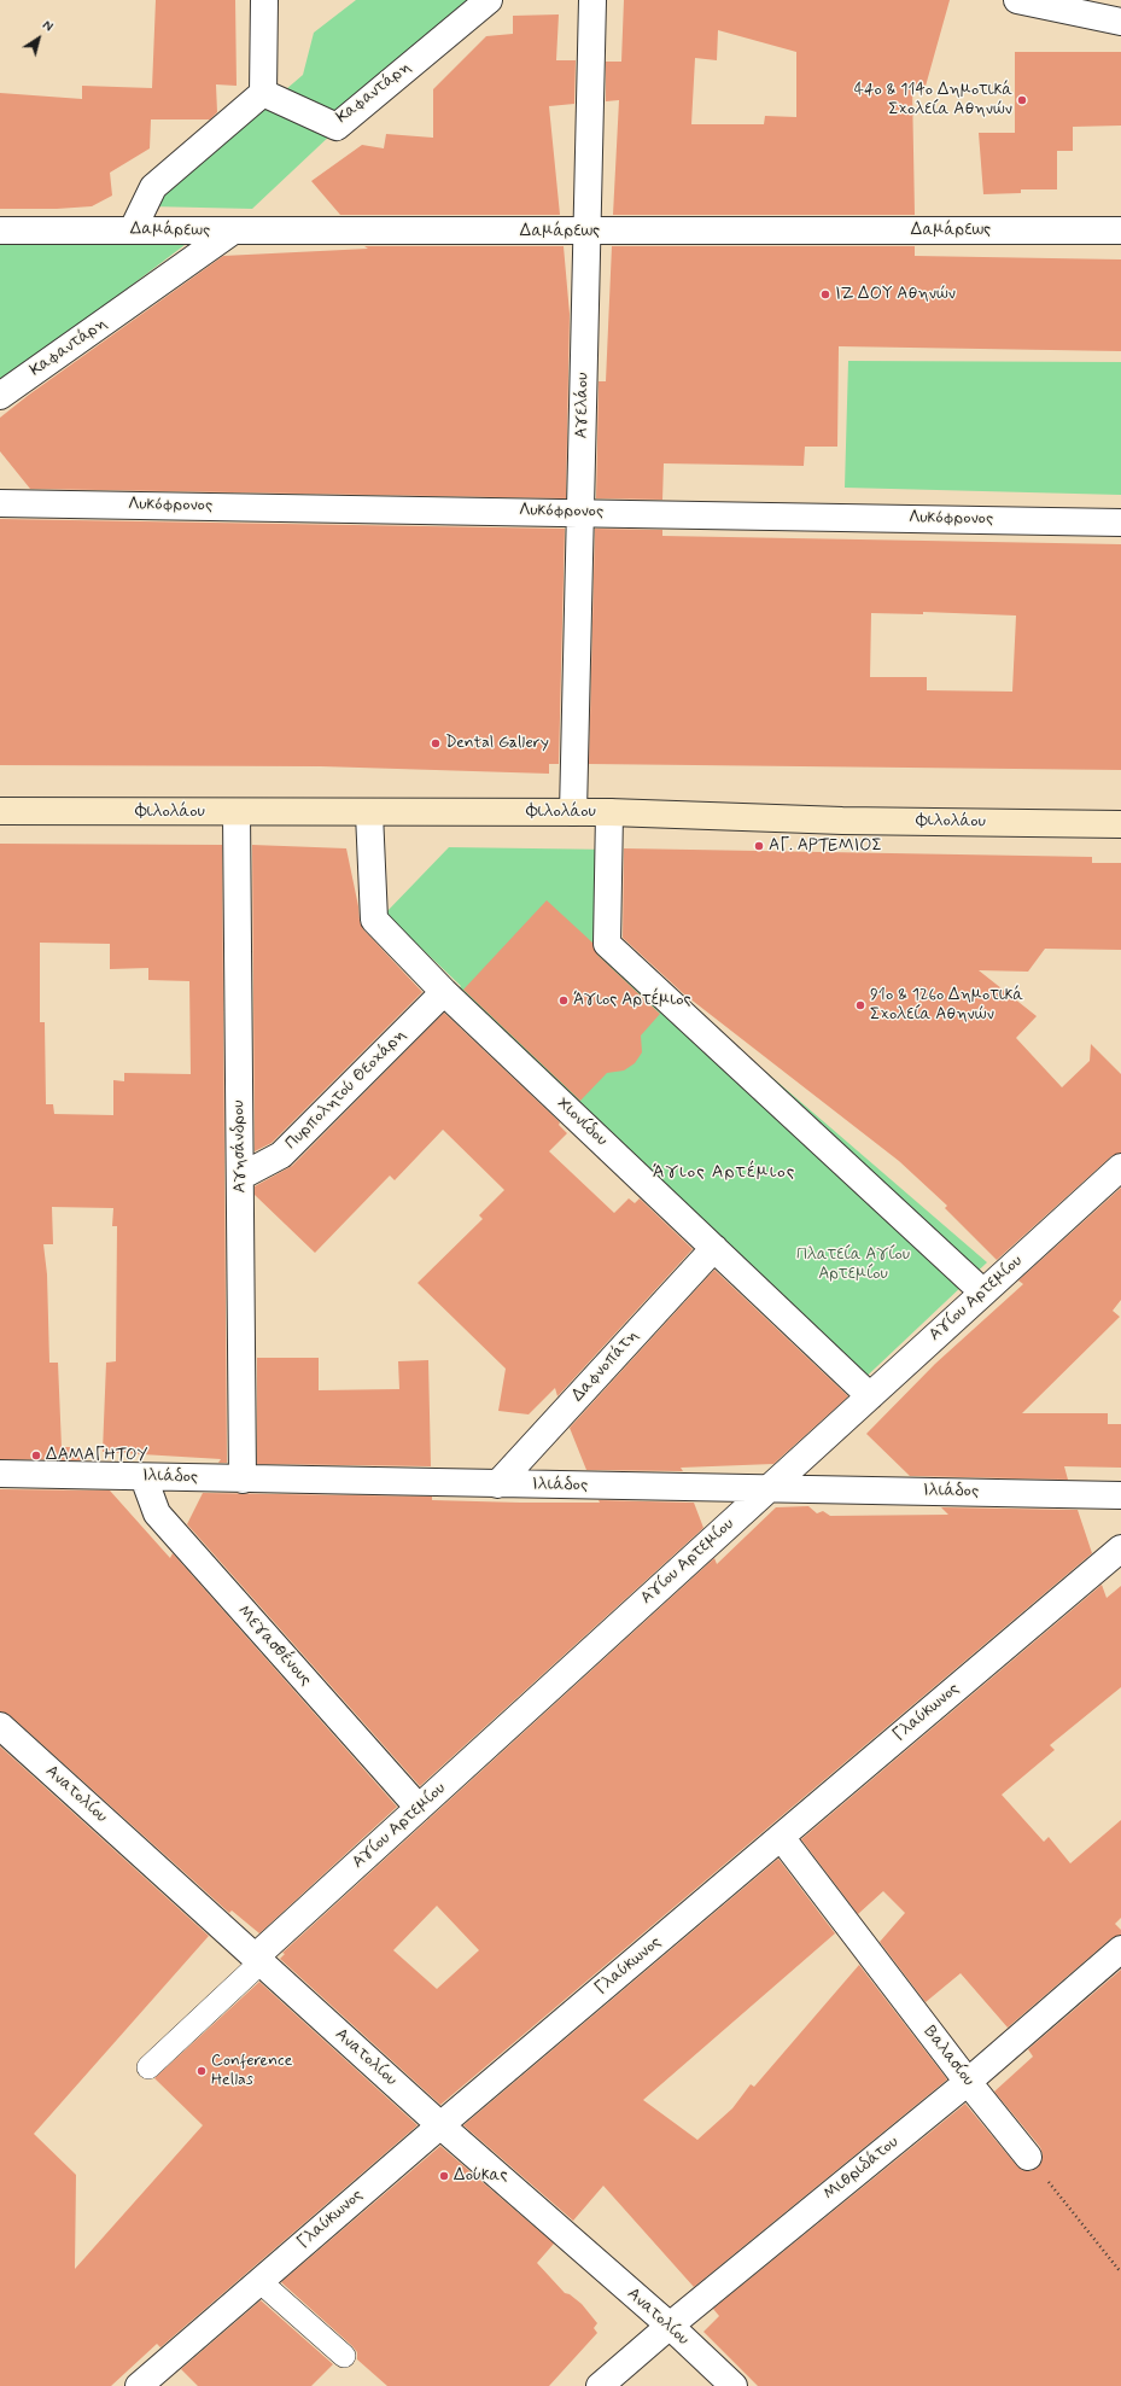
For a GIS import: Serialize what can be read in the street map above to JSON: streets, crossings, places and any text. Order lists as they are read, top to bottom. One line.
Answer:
{"streets":{"main road":["Φιλολάου"],"street":["Καφαντάρη","Δαμάρεως","Αγελάου","Λυκόφρονος","Πυρπολητού Θεοχάρη","Χιονίδου","Αγησάνδρου","Αγίου Αρτεμίου","Δαφνοπάτη","Ιλιάδος","Μεγασθένους","Γλαύκωνος","Ανατολίου","Βαλασίου","Μιθριδάτου"]},"crossings":[["Καφαντάρη","Δαμάρεως"],["Δαμάρεως","Αγελάου"],["Αγελάου","Λυκόφρονος"],["Αγελάου","Φιλολάου"],["Φιλολάου","Χιονίδου"],["Φιλολάου","Αγησάνδρου"],["Πυρπολητού Θεοχάρη","Χιονίδου"],["Πυρπολητού Θεοχάρη","Αγησάνδρου"],["Χιονίδου","Αγίου Αρτεμίου"],["Χιονίδου","Δαφνοπάτη"],["Αγησάνδρου","Ιλιάδος"],["Αγίου Αρτεμίου","Ιλιάδος"],["Αγίου Αρτεμίου","Μεγασθένους"],["Αγίου Αρτεμίου","Ανατολίου"],["Δαφνοπάτη","Ιλιάδος"],["Ιλιάδος","Μεγασθένους"],["Γλαύκωνος","Ανατολίου"],["Γλαύκωνος","Βαλασίου"],["Ανατολίου","Μιθριδάτου"],["Βαλασίου","Μιθριδάτου"]],"districts":["Άγιος Αρτέμιος"],"parks":["Πλατεία Αγίου Αρτεμίου"],"places":["44ο & 114ο Δημοτικά Σχολεία Αθηνών","ΙΖ ΔΟΥ Αθηνών","Dental Gallery","ΑΓ. ΑΡΤΕΜΙΟΣ","Άγιος Αρτέμιος","91ο & 126ο Δημοτικά Σχολεία Αθηνών","ΔΑΜΑΓHΤOY","Conference Hellas","Δούκας"],"north":"top right"}
